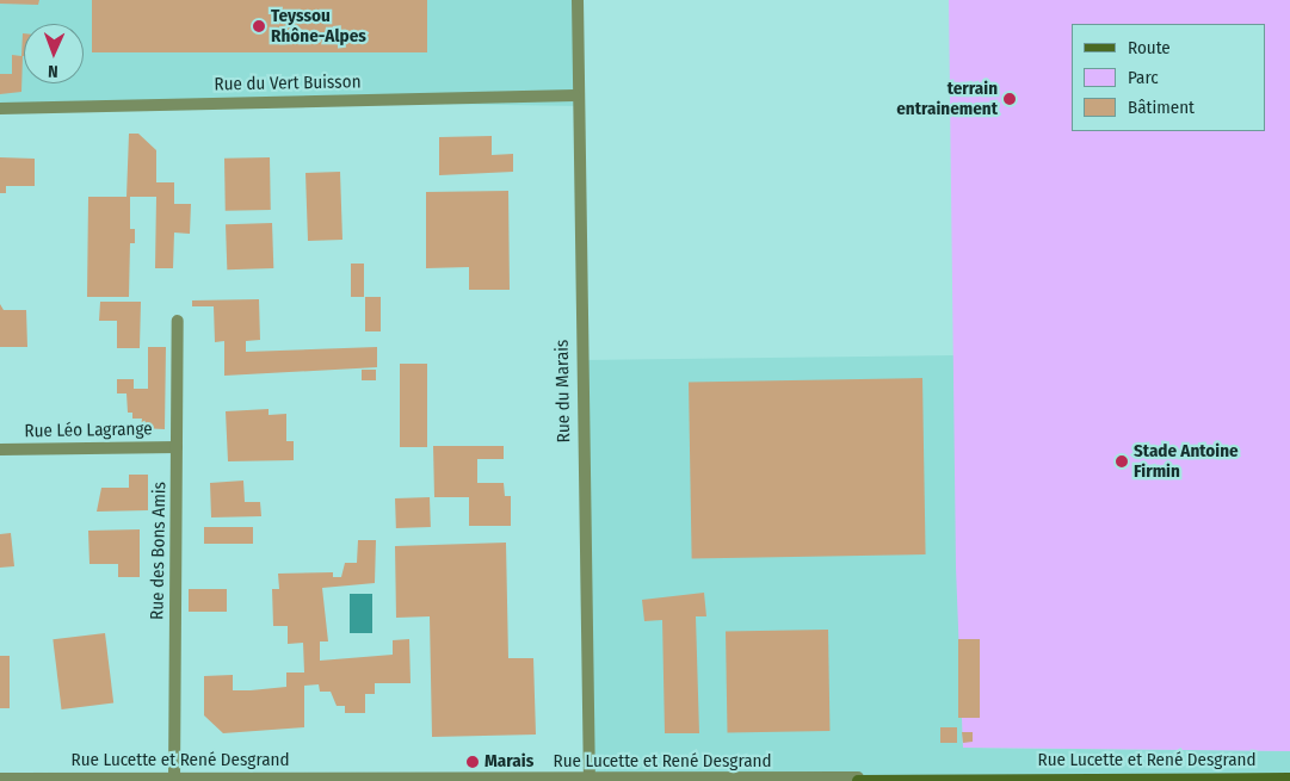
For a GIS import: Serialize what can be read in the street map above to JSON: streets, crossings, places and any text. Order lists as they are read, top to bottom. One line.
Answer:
{"streets":{"street":["Rue du Vert Buisson","Rue du Marais","Rue Léo Lagrange","Rue des Bons Amis","Rue Lucette et René Desgrand"]},"crossings":[["Rue du Vert Buisson","Rue du Marais"],["Rue du Marais","Rue Lucette et René Desgrand"],["Rue Léo Lagrange","Rue des Bons Amis"],["Rue des Bons Amis","Rue Lucette et René Desgrand"]],"places":["Teyssou Rhône-Alpes","terrain entrainement","Stade Antoine Firmin","Marais"],"legend":["Route","Parc","Bâtiment"],"north":"bottom"}
